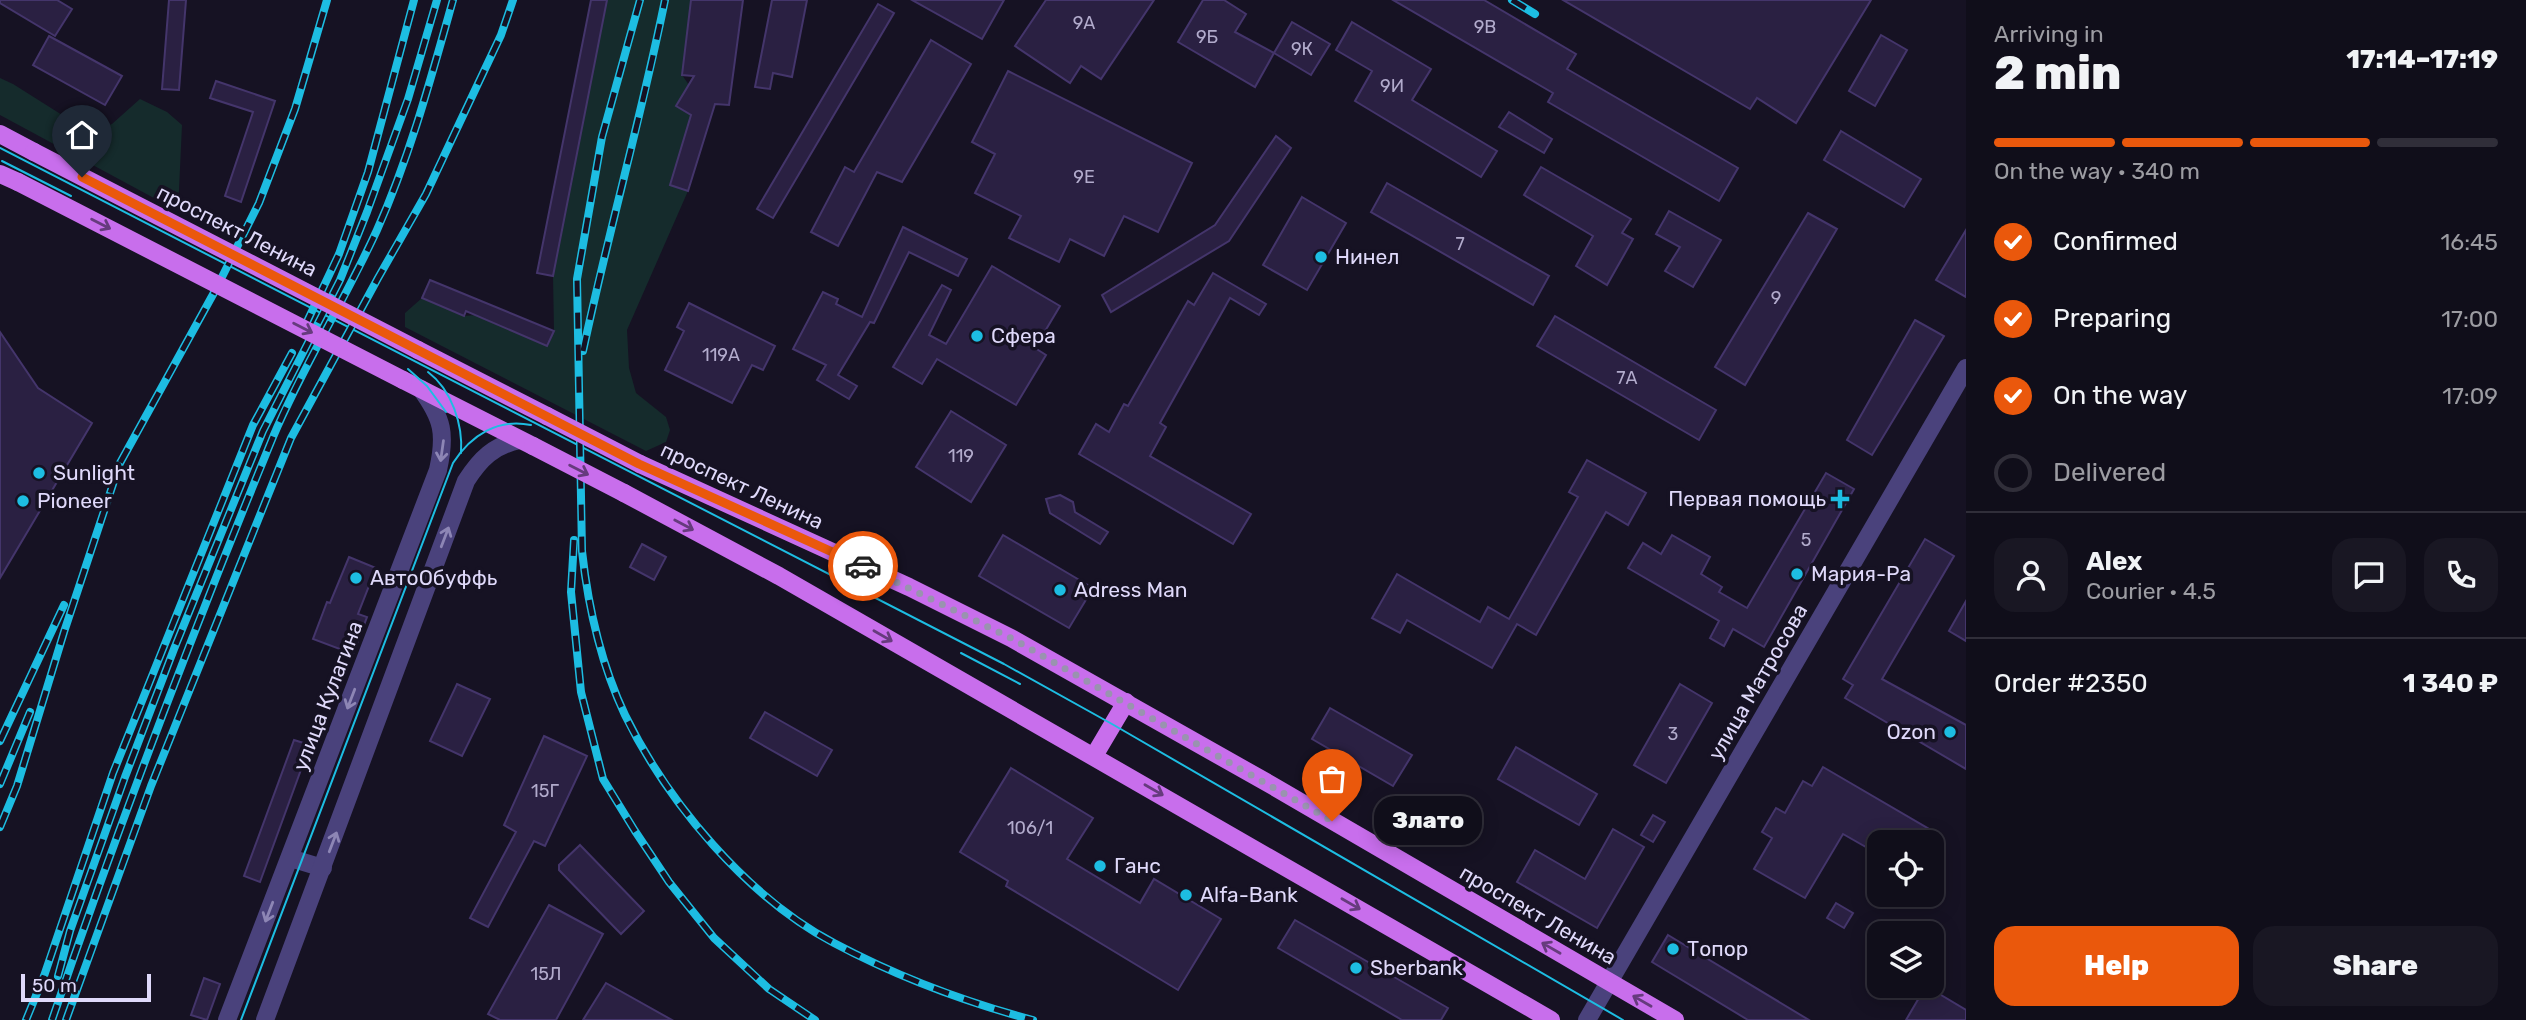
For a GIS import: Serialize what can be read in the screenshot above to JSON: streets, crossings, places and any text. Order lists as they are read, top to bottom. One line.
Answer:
{"streets":{"main road":["проспект Ленина"],"street":["улица Матросова","улица Кулагина"]},"crossings":[["проспект Ленина","улица Матросова"]],"places":{"other":["Нинел","Сфера","Sunlight","Pioneer","Мария-Ра","АвтоОбуффь","Adress Man","Ozon","Злато","Ганс","Alfa-Bank","Топор","Sberbank"],"health":["Первая помощь"]},"house_numbers":["9А","9В","9Б","9К","9И","9Е","7","9","119А","7А","119","5","3","15Г","106/1","15Л"],"scale_bar":"50 m","page":{"heading":["2 min","Arriving in","17:14–17:19"],"panel":["Alex","Courier · 4.5","Order #2350","1 340 ₽"],"bar":"On the way · 340 m","list":[["Confirmed","16:45"],["Preparing","17:00"],["On the way","17:09"],"Delivered"],"bubble":"Злато","buttons":["Help","Share"],"scale":"50 m"}}
